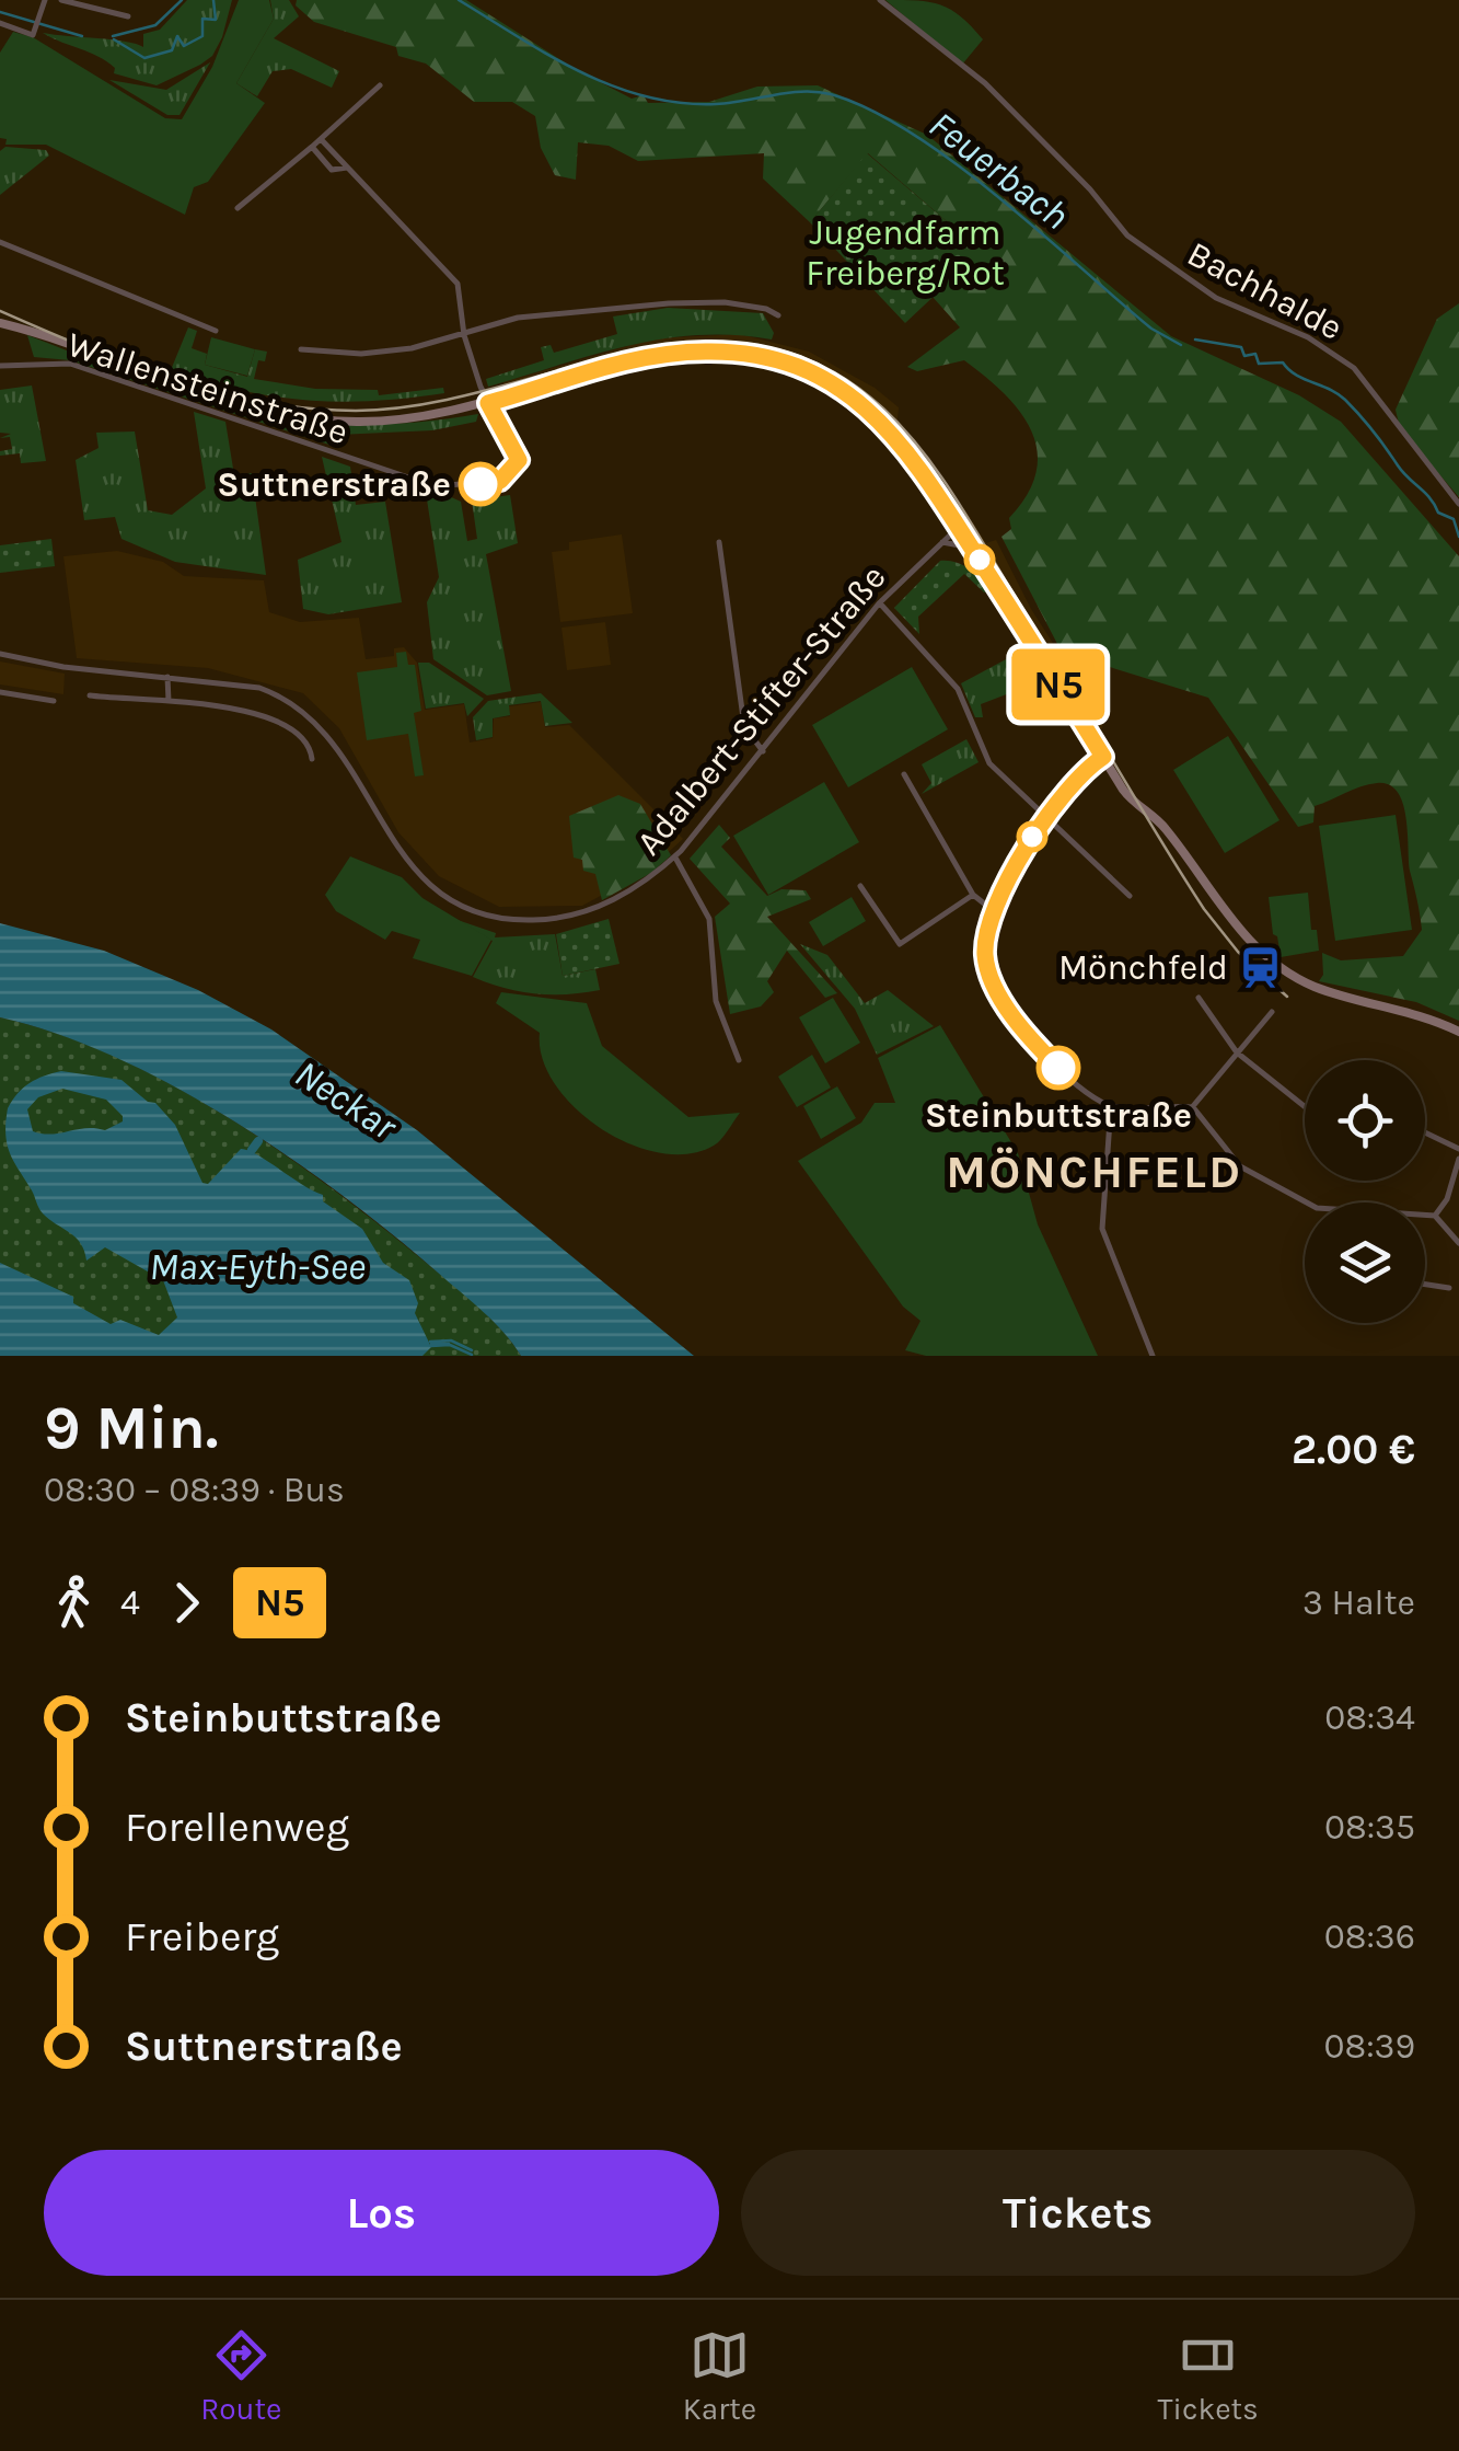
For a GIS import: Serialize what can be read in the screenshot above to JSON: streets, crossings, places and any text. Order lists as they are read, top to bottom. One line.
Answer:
{"streets":{"street":["Bachhalde","Wallensteinstraße","Adalbert-Stifter-Straße"]},"districts":["MÖNCHFELD"],"water":["Feuerbach","Neckar","Max-Eyth-See"],"parks":["Jugendfarm Freiberg/Rot"],"places":{"other":["Suttnerstraße","Steinbuttstraße"],"station":["Mönchfeld"]},"lines":["bus line N5"],"page":{"on_map":"N5","heading":["9 Min.","08:30 – 08:39 · Bus","2.00 €"],"legs":["4","N5","3 Halte"],"list":[{"name":"Steinbuttstraße","value":"08:34"},{"name":"Forellenweg","value":"08:35"},{"name":"Freiberg","value":"08:36"},{"name":"Suttnerstraße","value":"08:39"}],"buttons":["Los","Tickets"],"tabs":["Route","Karte","Tickets"]}}
